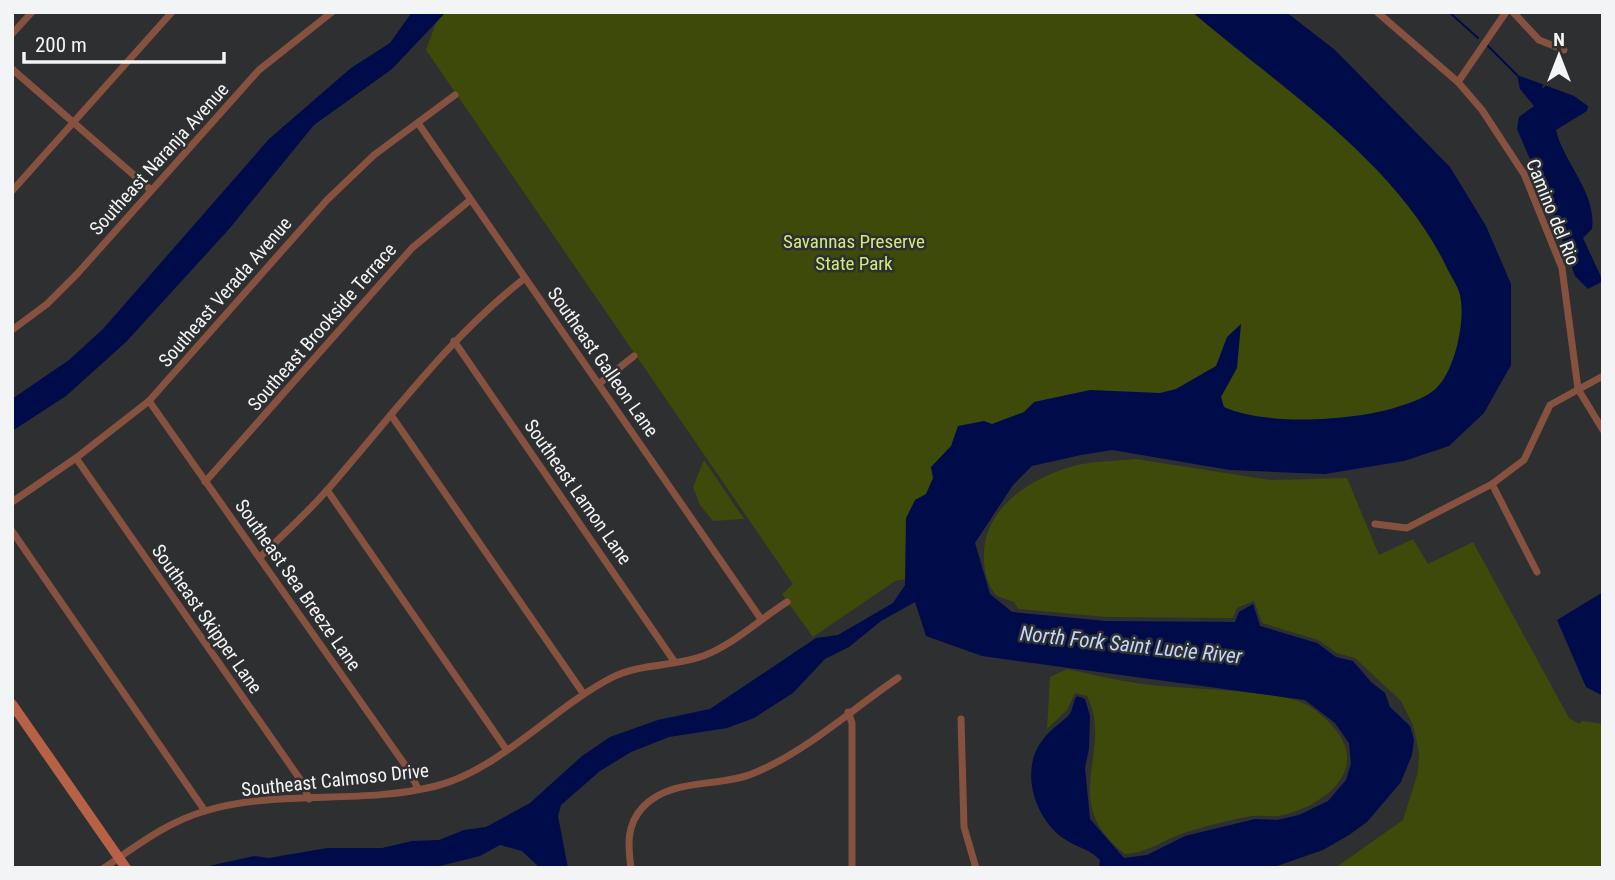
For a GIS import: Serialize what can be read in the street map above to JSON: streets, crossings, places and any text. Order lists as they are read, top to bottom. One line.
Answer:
{"streets":{"street":["Southeast Naranja Avenue","Camino del Rio","Southeast Verada Avenue","Southeast Brookside Terrace","Southeast Galleon Lane","Southeast Lamon Lane","Southeast Sea Breeze Lane","Southeast Skipper Lane","Southeast Calmoso Drive"]},"crossings":[["Southeast Verada Avenue","Southeast Galleon Lane"],["Southeast Verada Avenue","Southeast Sea Breeze Lane"],["Southeast Verada Avenue","Southeast Skipper Lane"],["Southeast Brookside Terrace","Southeast Galleon Lane"],["Southeast Brookside Terrace","Southeast Sea Breeze Lane"],["Southeast Galleon Lane","Southeast Calmoso Drive"],["Southeast Lamon Lane","Southeast Calmoso Drive"],["Southeast Sea Breeze Lane","Southeast Calmoso Drive"],["Southeast Skipper Lane","Southeast Calmoso Drive"]],"water":["North Fork Saint Lucie River"],"parks":["Savannas Preserve State Park"],"scale_bar":"200 m","north":"top"}
